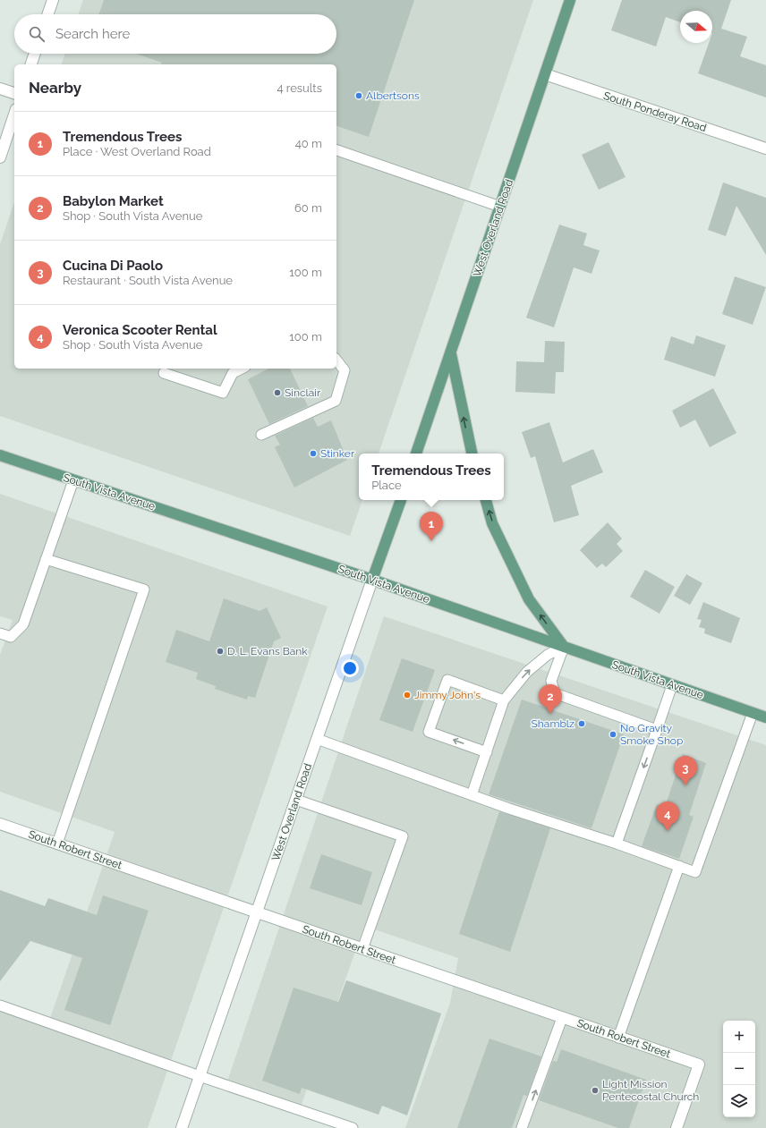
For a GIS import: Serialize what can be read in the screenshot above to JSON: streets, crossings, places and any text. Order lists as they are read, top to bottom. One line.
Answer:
{"streets":{"main road":["West Overland Road","South Vista Avenue"],"street":["South Ponderay Road","South Robert Street"]},"crossings":[["South Ponderay Road","West Overland Road"],["West Overland Road","South Vista Avenue"],["West Overland Road","South Robert Street"]],"places":["Albertsons","Sinclair","Stinker","D. L. Evans Bank","Jimmy John's","Shamblz","No Gravity Smoke Shop","Light Mission Pentecostal Church"],"north":"right","page":{"search":"Search here","heading":["Nearby","4 results"],"list":[{"mark":"1","name":"Tremendous Trees","note":"Place · West Overland Road","value":"40 m"},{"mark":"2","name":"Babylon Market","note":"Shop · South Vista Avenue","value":"60 m"},{"mark":"3","name":"Cucina Di Paolo","note":"Restaurant · South Vista Avenue","value":"100 m"},{"mark":"4","name":"Veronica Scooter Rental","note":"Shop · South Vista Avenue","value":"100 m"}],"popup":["Tremendous Trees","Place"],"pins":["1","2","3","4"],"map_buttons":["+","−"]}}
